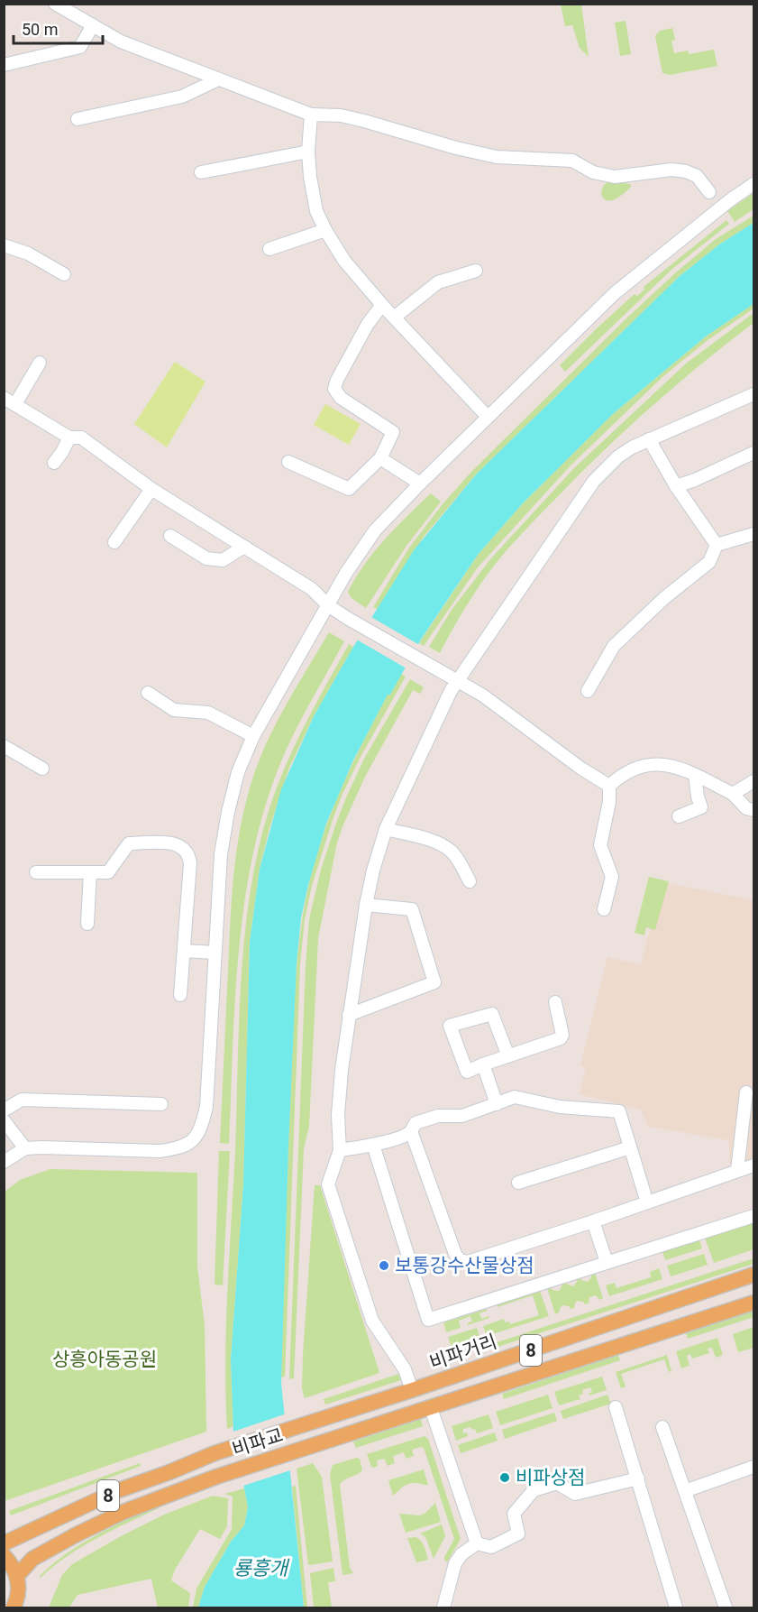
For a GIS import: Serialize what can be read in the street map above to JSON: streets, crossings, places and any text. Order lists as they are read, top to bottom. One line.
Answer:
{"streets":{"main road":["8","비파거리","비파교"]},"crossings":[["8","비파교"],["비파거리","비파교"]],"water":["룡흥개"],"parks":["상흥아동공원"],"places":["보통강수산물상점","비파상점"],"scale_bar":"50 m"}
